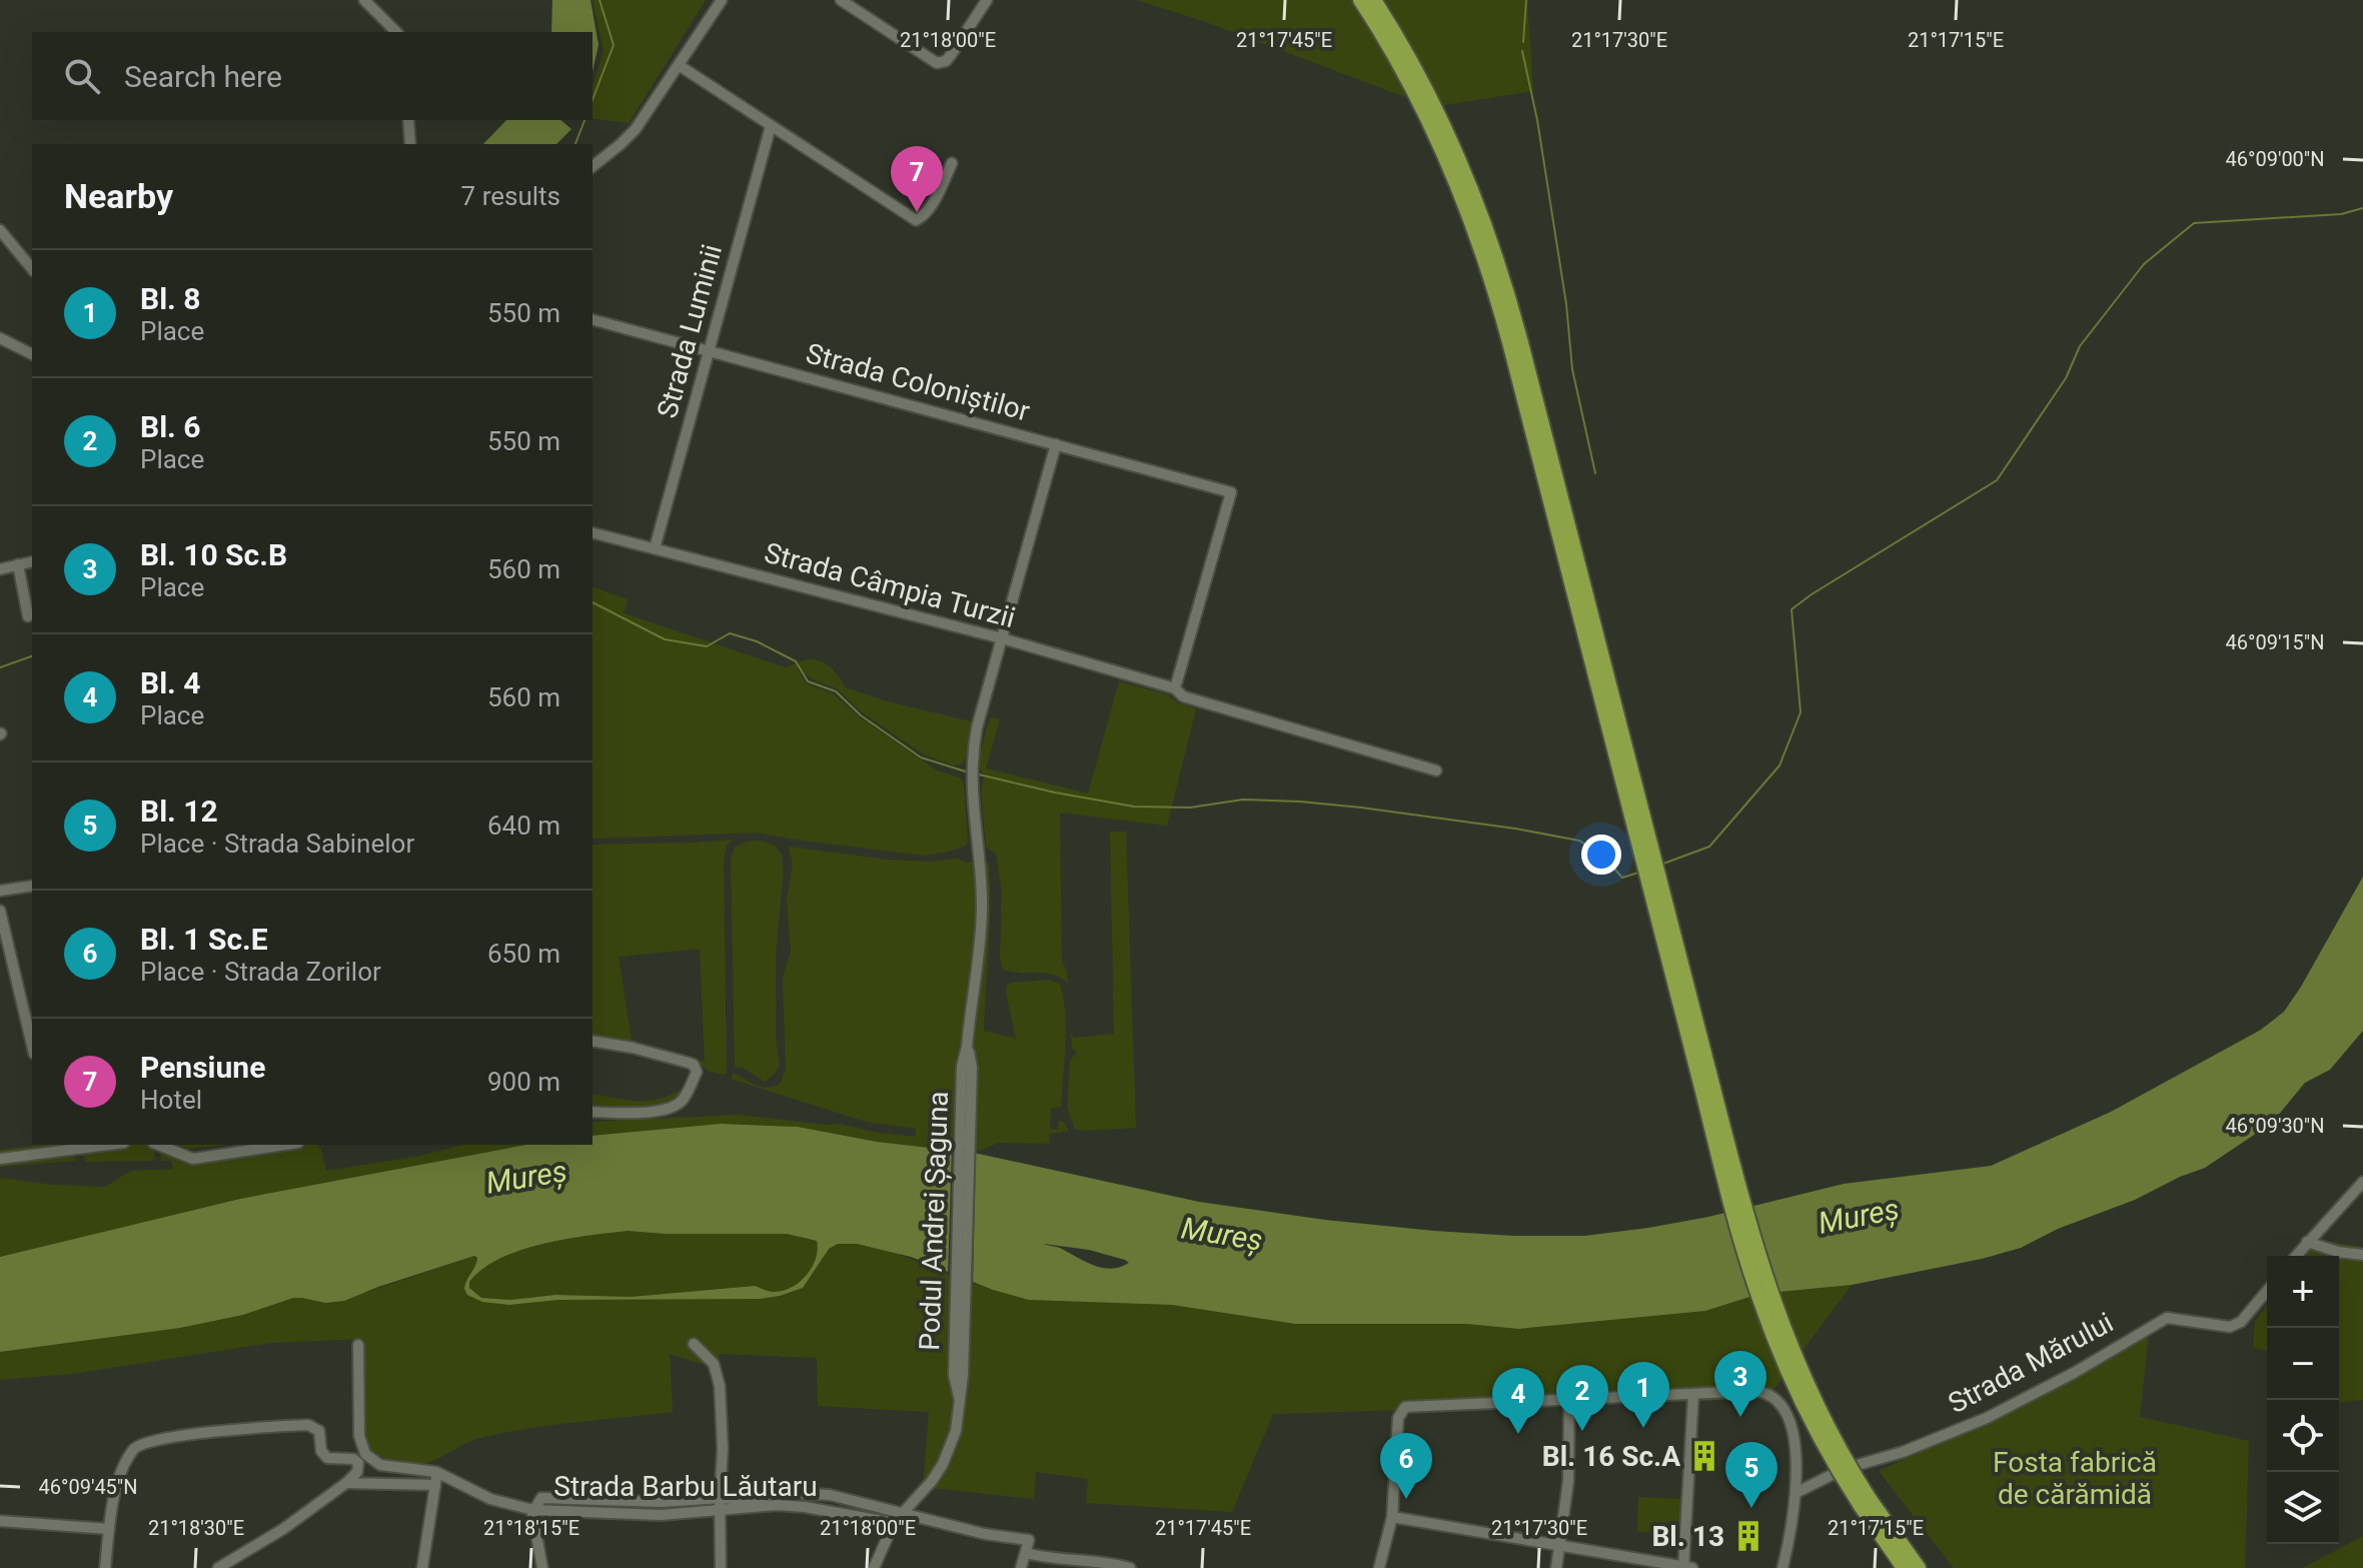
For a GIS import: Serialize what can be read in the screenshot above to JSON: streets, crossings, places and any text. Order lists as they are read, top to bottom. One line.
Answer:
{"streets":{"street":["Strada Luminii","Strada Coloniștilor","Strada Câmpia Turzii","Podul Andrei Șaguna","Strada Mărului","Strada Barbu Lăutaru"]},"crossings":[["Strada Luminii","Strada Coloniștilor"],["Strada Luminii","Strada Câmpia Turzii"],["Strada Coloniștilor","Strada Câmpia Turzii"],["Strada Coloniștilor","Podul Andrei Șaguna"],["Strada Câmpia Turzii","Podul Andrei Șaguna"],["Podul Andrei Șaguna","Strada Barbu Lăutaru"]],"water":["Mureș"],"parks":["Fosta fabrică de cărămidă"],"places":{"building":["Bl. 16 Sc.A","Bl. 13"]},"page":{"search":"Search here","heading":["Nearby","7 results"],"pins":["7","3","1","2","4","6","5"],"list":[{"mark":"1","name":"Bl. 8","note":"Place","value":"550 m"},{"mark":"2","name":"Bl. 6","note":"Place","value":"550 m"},{"mark":"3","name":"Bl. 10 Sc.B","note":"Place","value":"560 m"},{"mark":"4","name":"Bl. 4","note":"Place","value":"560 m"},{"mark":"5","name":"Bl. 12","note":"Place · Strada Sabinelor","value":"640 m"},{"mark":"6","name":"Bl. 1 Sc.E","note":"Place · Strada Zorilor","value":"650 m"},{"mark":"7","name":"Pensiune","note":"Hotel","value":"900 m"}],"map_buttons":["+","−"]},"coordinates":["21°18'00\"E","21°17'45\"E","21°17'30\"E","21°17'15\"E","46°09'00\"N","46°09'15\"N","46°09'30\"N","46°09'45\"N","21°18'30\"E","21°18'15\"E"]}
